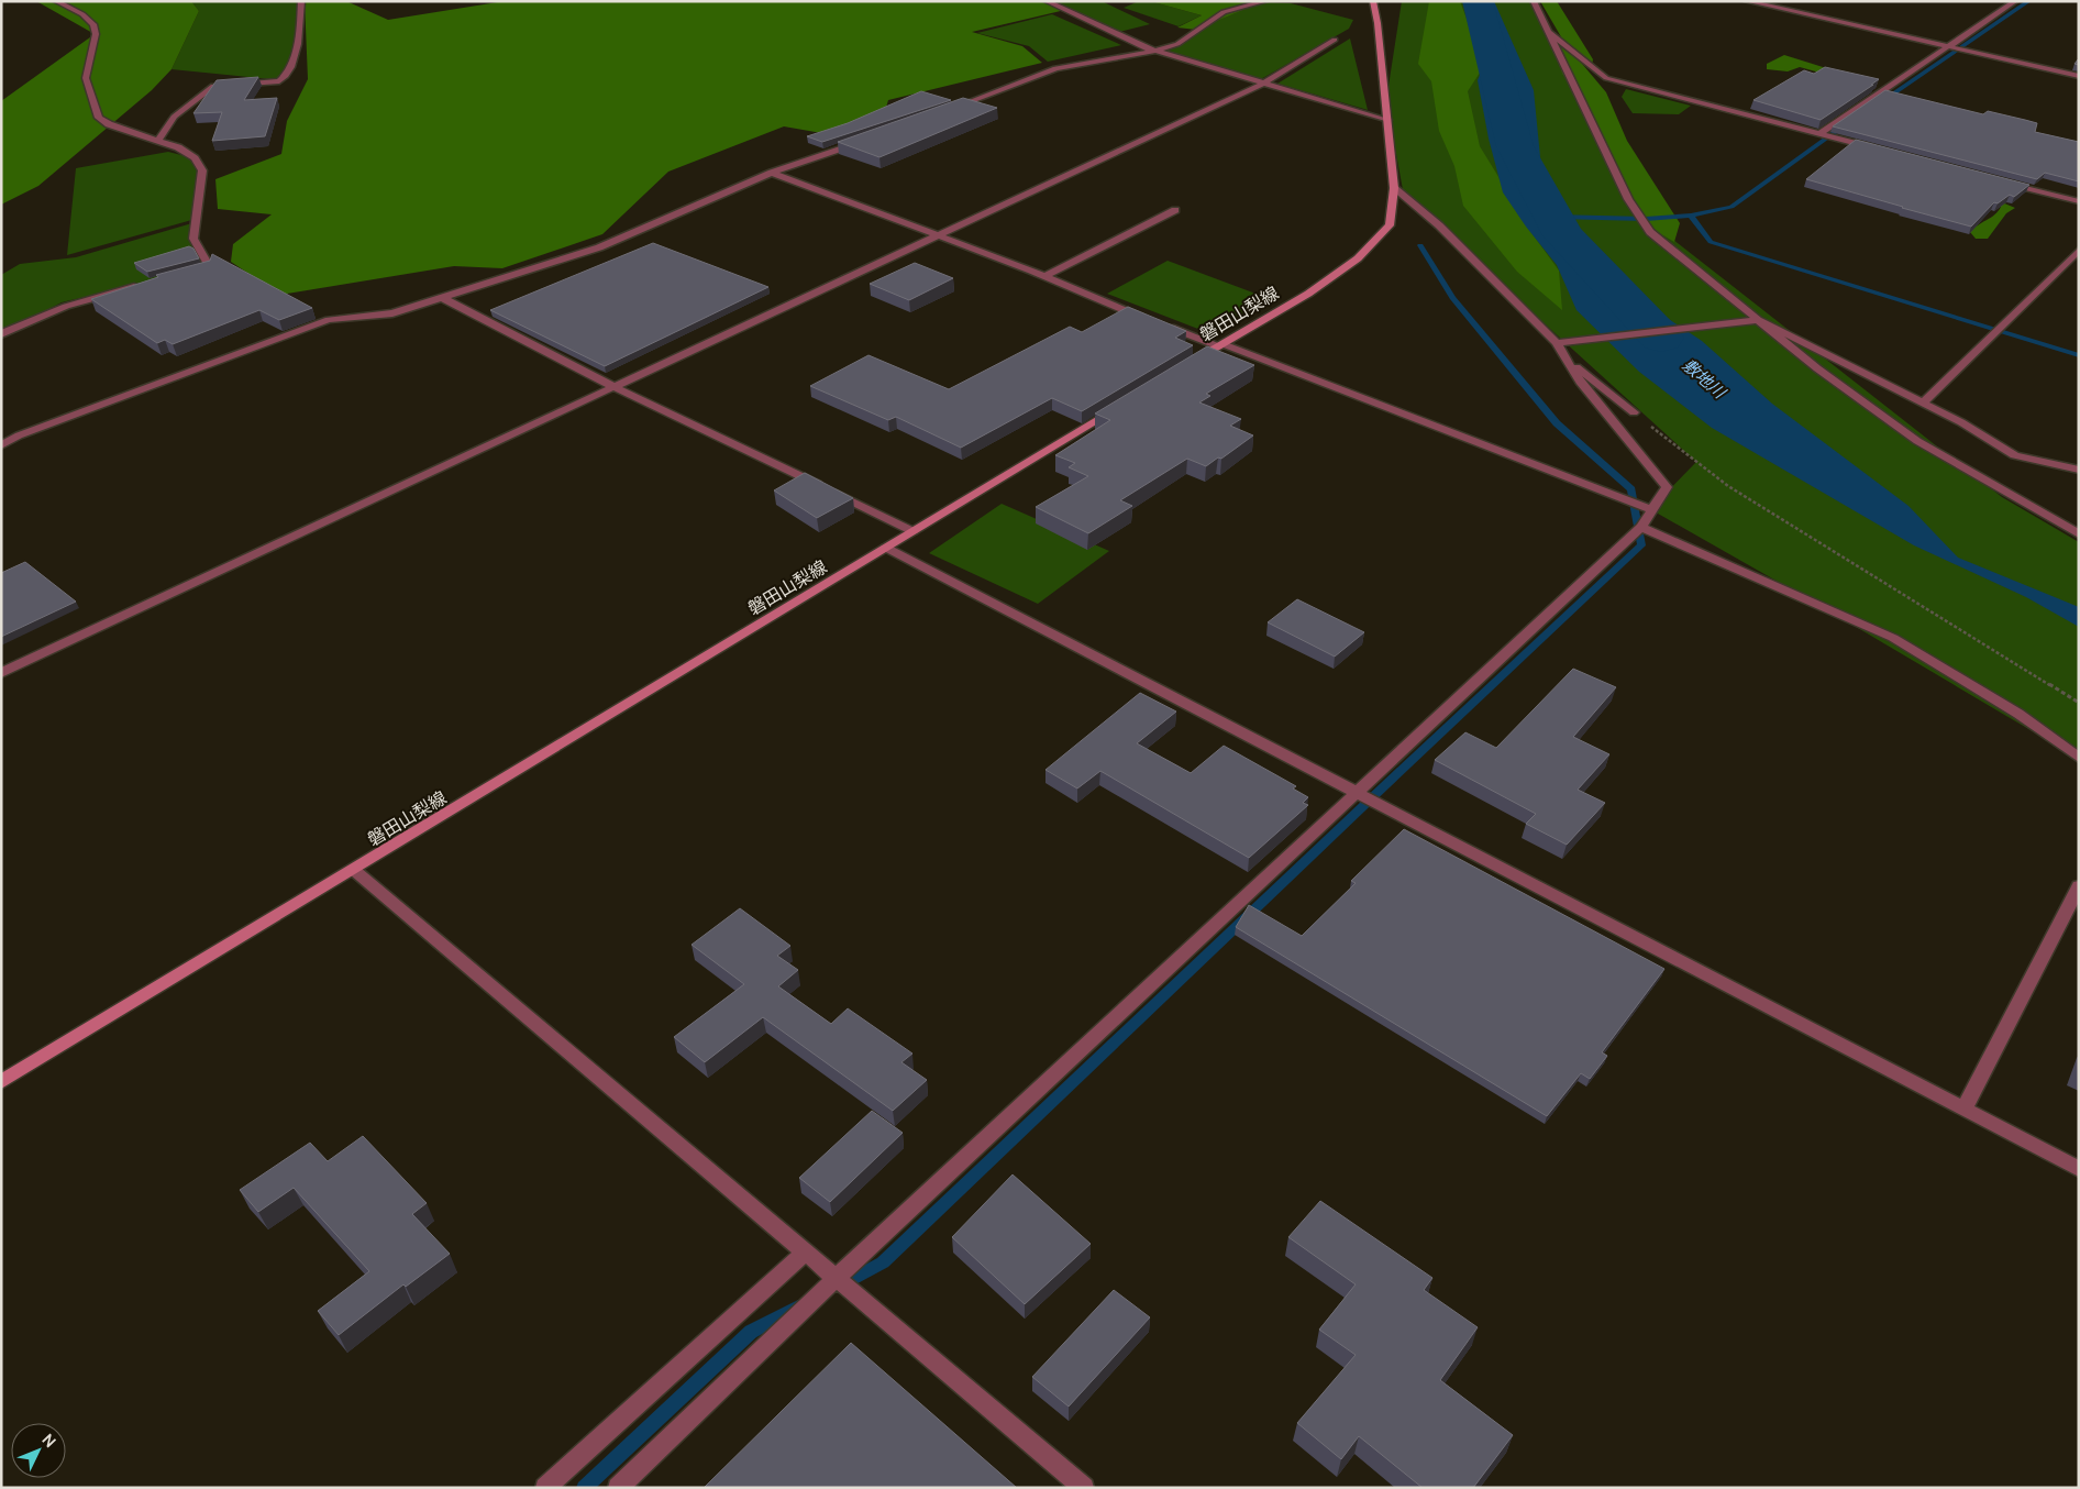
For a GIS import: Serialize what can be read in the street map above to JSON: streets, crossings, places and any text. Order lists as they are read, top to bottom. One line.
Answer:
{"streets":{"main road":["磐田山梨線"]},"water":["敷地川"],"north":"top right"}
